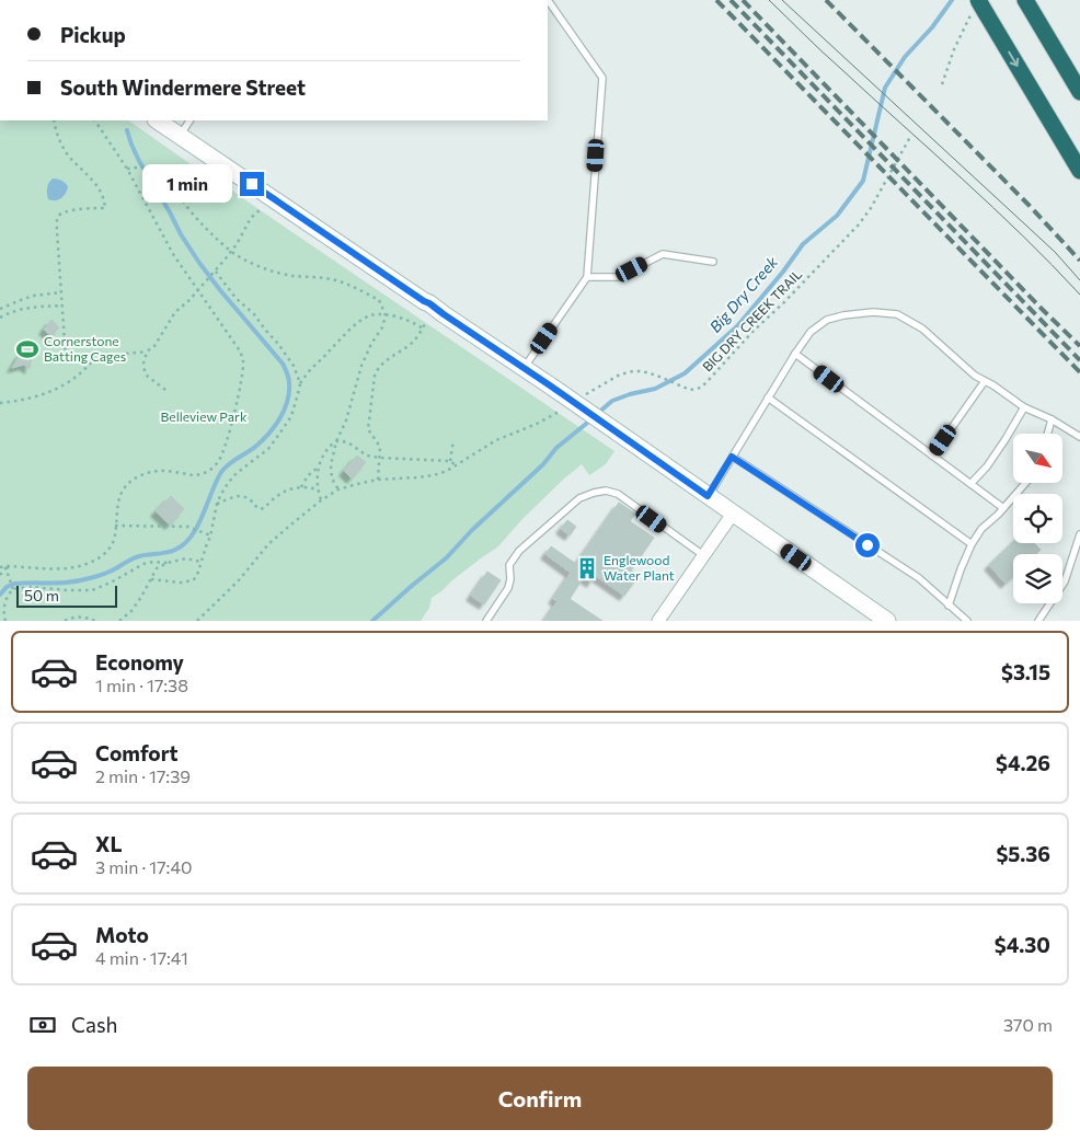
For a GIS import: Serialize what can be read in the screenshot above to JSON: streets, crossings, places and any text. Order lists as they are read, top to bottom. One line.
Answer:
{"streets":{"path":["BIG DRY CREEK TRAIL"]},"water":["Big Dry Creek"],"parks":["Belleview Park"],"places":{"sports":["Cornerstone Batting Cages"],"building":["Englewood Water Plant"]},"scale_bar":"50 m","north":"bottom right","page":{"banner":["Pickup","South Windermere Street"],"bubble":"1 min","scale":"50 m","list":[{"name":"Economy","note":"1 min · 17:38","value":"$3.15"},{"name":"Comfort","note":"2 min · 17:39","value":"$4.26"},{"name":"XL","note":"3 min · 17:40","value":"$5.36"},{"name":"Moto","note":"4 min · 17:41","value":"$4.30"}],"pay":["Cash","370 m"],"buttons":"Confirm"}}
